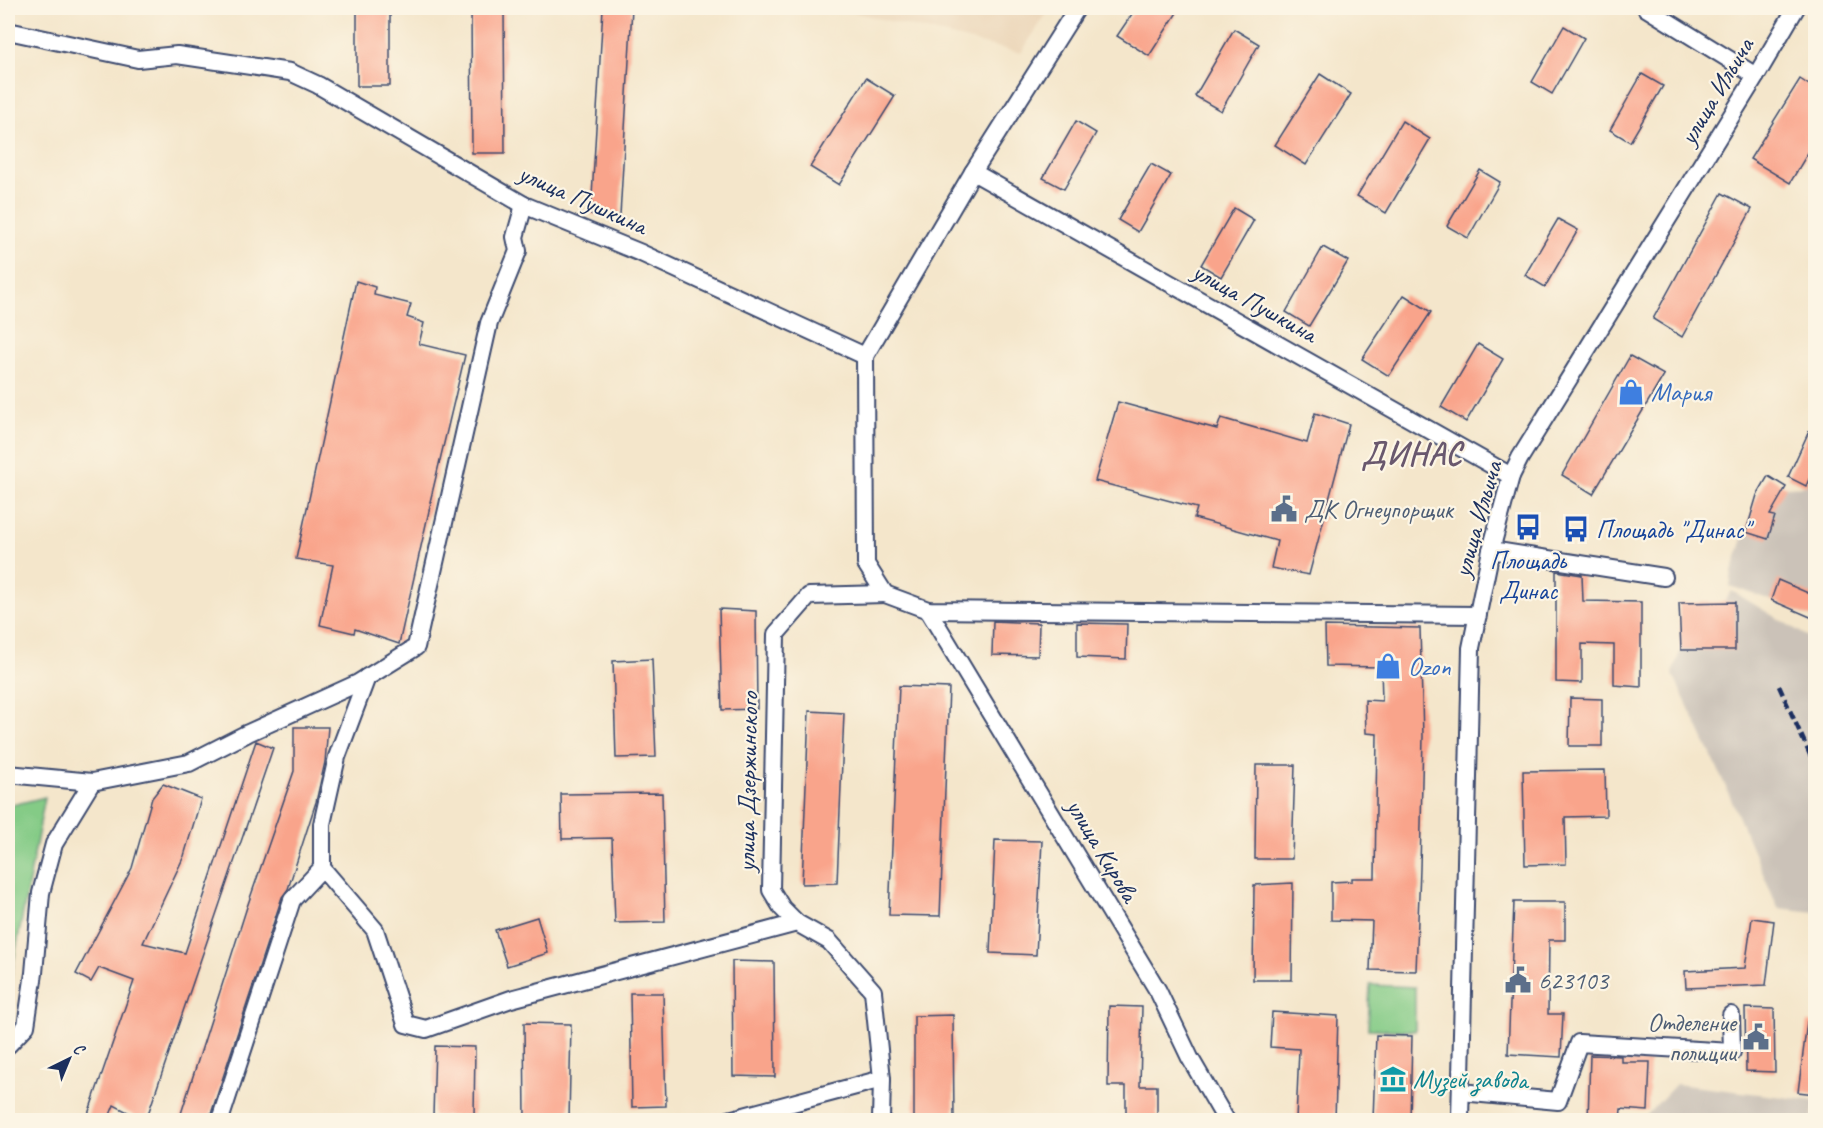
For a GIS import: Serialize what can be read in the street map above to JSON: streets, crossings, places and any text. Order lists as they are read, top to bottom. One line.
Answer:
{"streets":{"street":["улица Ильича","улица Пушкина","улица Дзержинского","улица Кирова"]},"crossings":[["улица Ильича","улица Пушкина"]],"districts":["ДИНАС"],"places":{"shop":["Мария","Ozon"],"public building":["ДК Огнеупорщик","623103","Отделение полиции"],"bus stop":["Площадь Динас","Площадь \"Динас\""],"museum":["Музей завода"]},"north":"top right"}
